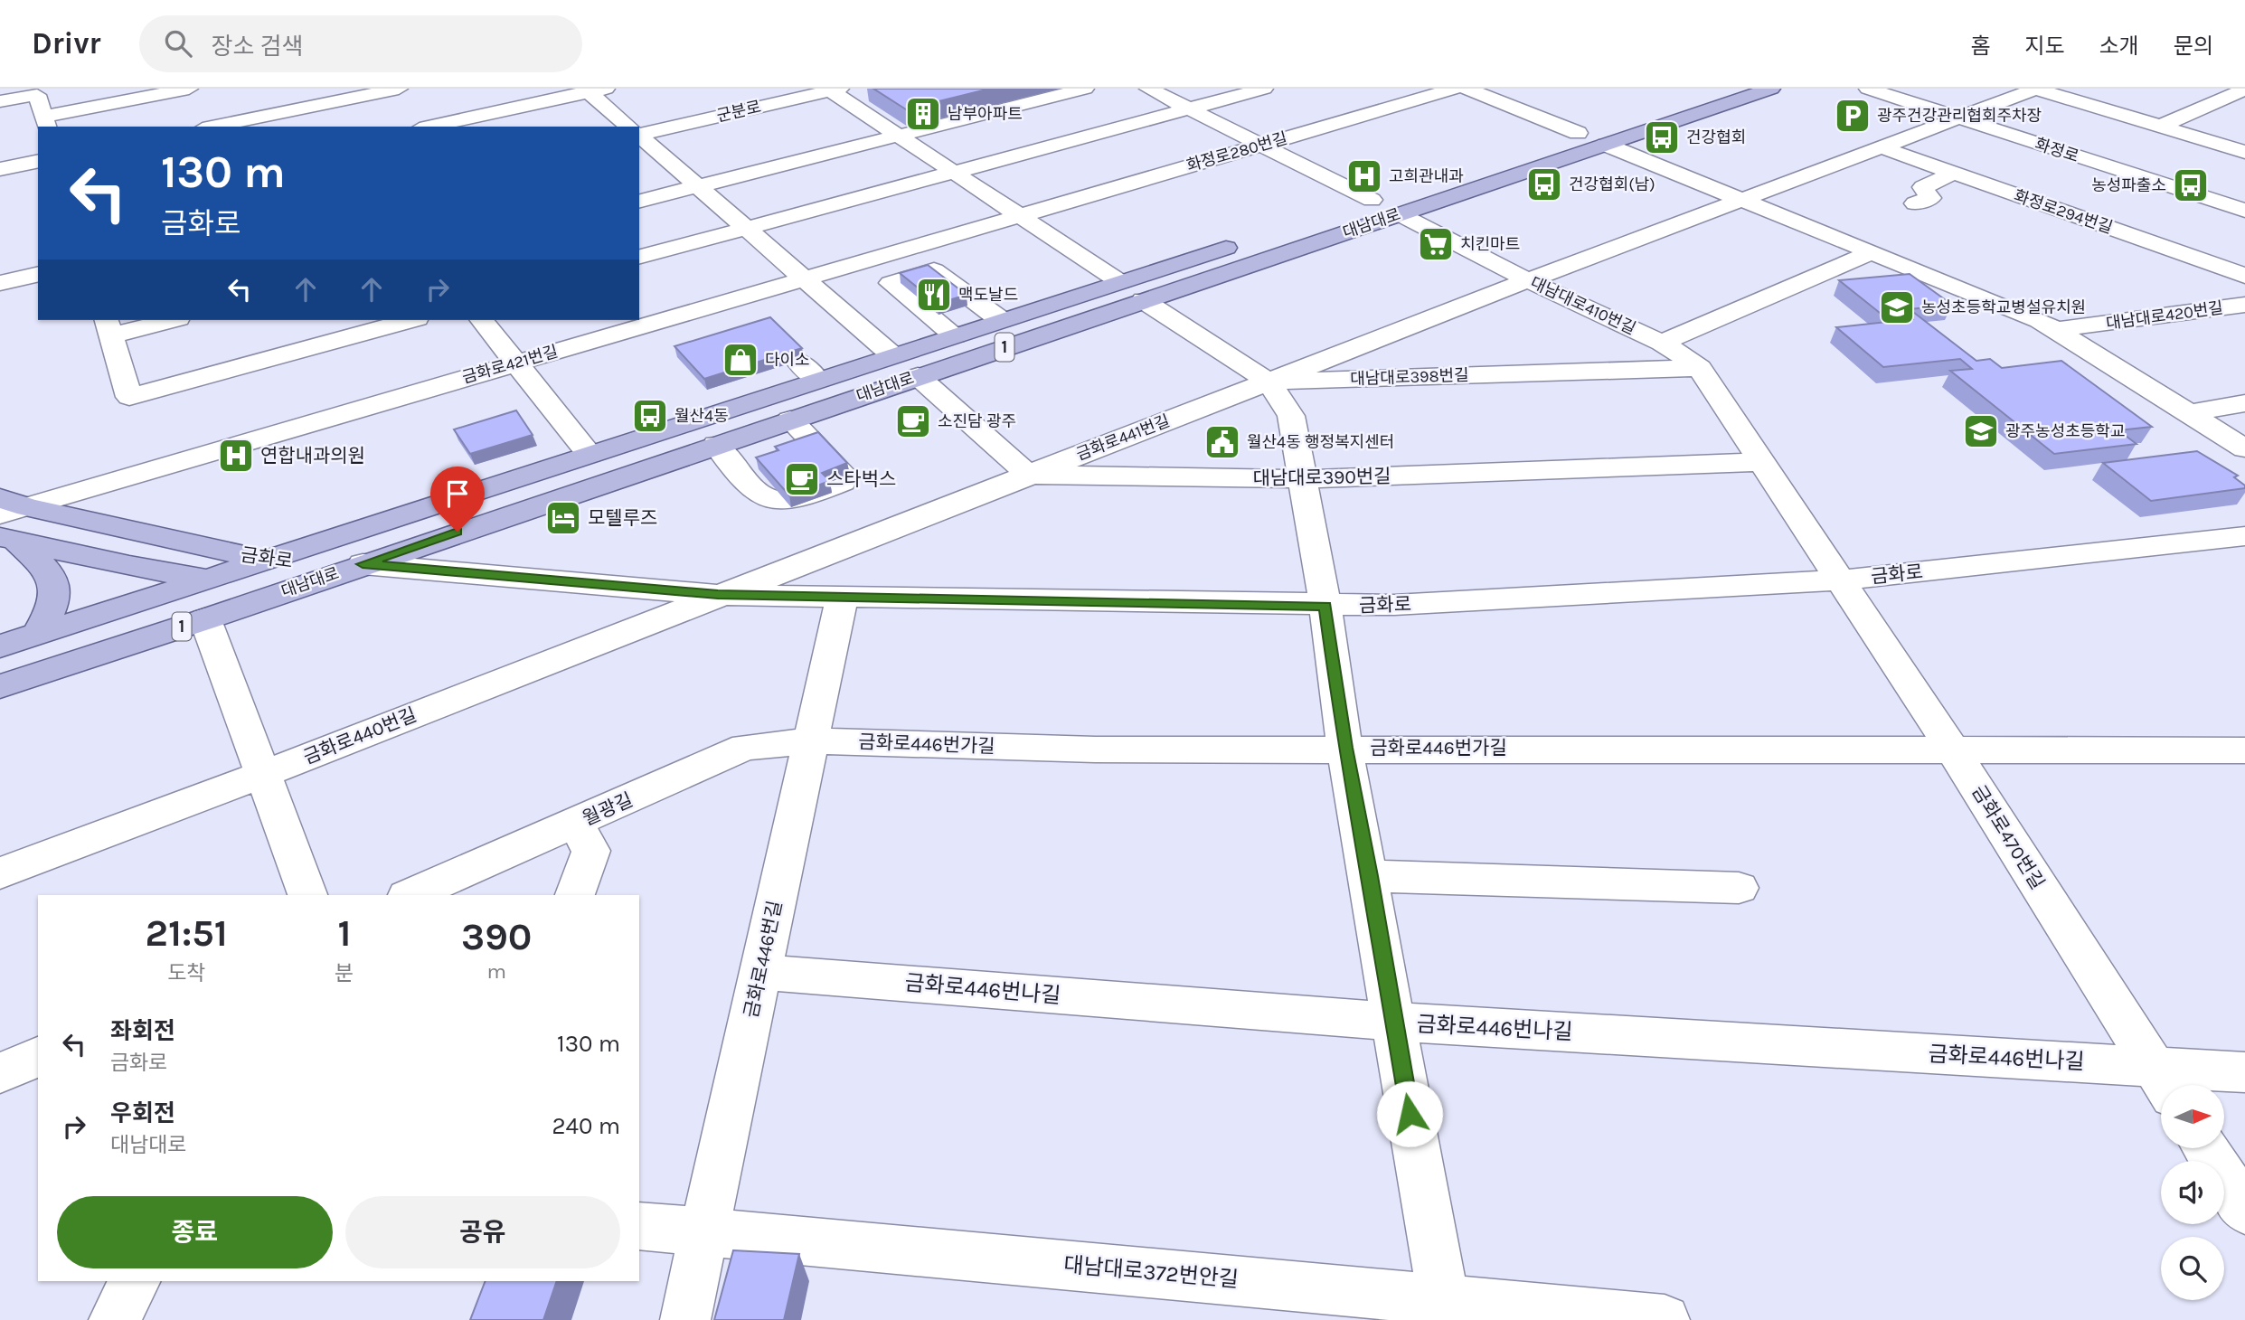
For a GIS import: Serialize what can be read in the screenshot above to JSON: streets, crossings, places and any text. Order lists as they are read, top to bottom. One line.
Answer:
{"streets":{"main road":["대남대로","1","금화로"],"street":["군분로","화정로","화정로280번길","화정로294번길","대남대로410번길","대남대로420번길","금화로421번길","대남대로398번길","금화로441번길","대남대로390번길","금화로440번길","금화로446번가길","월광길","금화로470번길","금화로446번길","금화로446번나길","대남대로372번안길"]},"crossings":[["화정로280번길","금화로421번길"],["대남대로","대남대로410번길"],["대남대로","금화로"],["대남대로410번길","대남대로398번길"],["대남대로410번길","금화로441번길"],["대남대로410번길","금화로470번길"],["금화로421번길","금화로"],["대남대로398번길","금화로441번길"],["대남대로398번길","금화로470번길"],["금화로441번길","대남대로390번길"],["금화로441번길","금화로"],["금화로441번길","금화로440번길"],["대남대로390번길","금화로470번길"],["금화로","금화로440번길"],["금화로","금화로470번길"],["금화로","금화로446번길"],["금화로446번가길","월광길"],["금화로446번가길","금화로470번길"],["금화로446번가길","금화로446번길"],["월광길","금화로446번길"],["금화로470번길","금화로446번나길"],["금화로446번길","금화로446번나길"],["금화로446번길","대남대로372번안길"]],"places":{"building":["남부아파트"],"parking":["광주건강관리협회주차장"],"bus stop":["건강협회","건강협회(남)","농성파출소","월산4동"],"hospital":["고희관내과","연합내과의원"],"supermarket":["치킨마트"],"restaurant":["맥도날드"],"school or university":["농성초등학교병설유치원","광주농성초등학교"],"shop":["다이소"],"cafe":["소진담 광주","스타벅스"],"public building":["월산4동 행정복지센터"],"hotel":["모텔루즈"]},"north":"right","page":{"header":"Drivr","search":"장소 검색","nav":["홈","지도","소개","문의"],"turn":["130 m","금화로"],"eta":["21:51","도착","1","분","390","m"],"list":[{"name":"좌회전","note":"금화로","value":"130 m"},{"name":"우회전","note":"대남대로","value":"240 m"}],"buttons":["종료","공유"]}}
